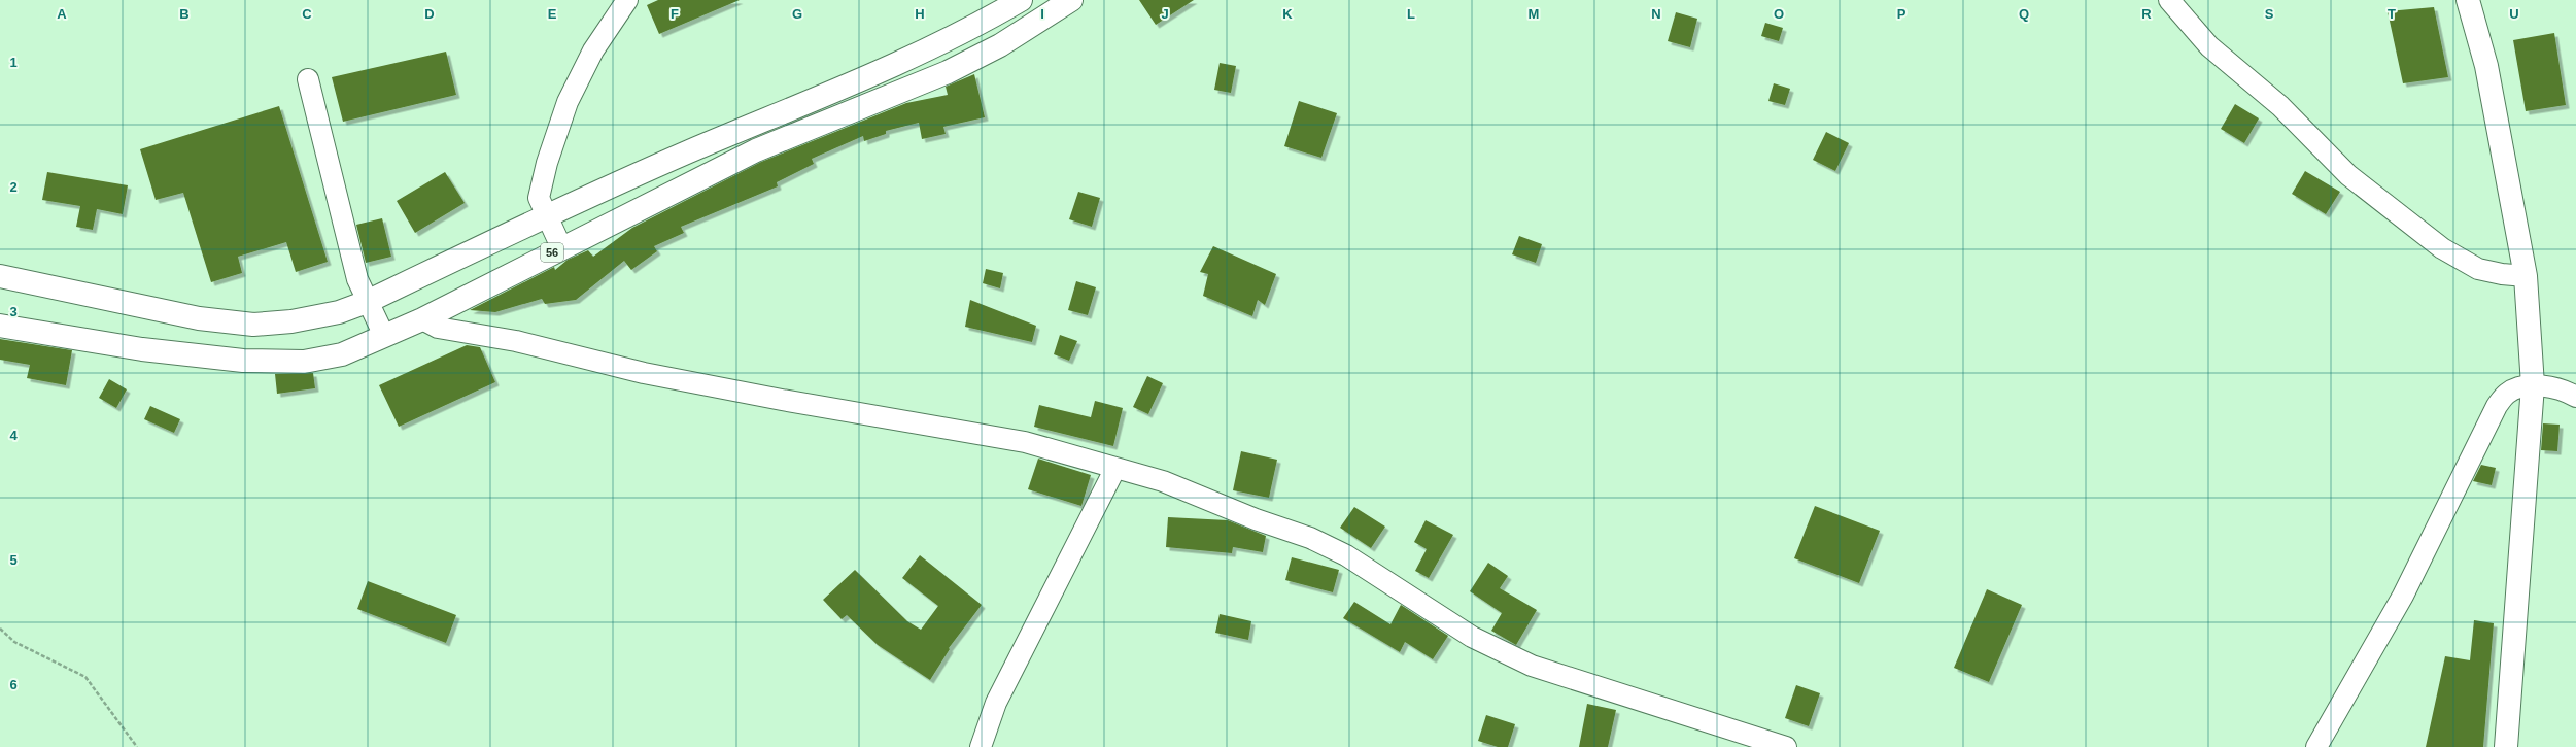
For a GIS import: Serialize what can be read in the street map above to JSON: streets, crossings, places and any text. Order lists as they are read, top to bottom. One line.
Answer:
{"streets":{"main road":["56"]},"grid":{"columns":["A","B","C","D","E","F","G","H","I","J","K","L","M","N","O","P","Q","R","S","T","U"],"rows":["1","2","3","4","5","6"]}}
